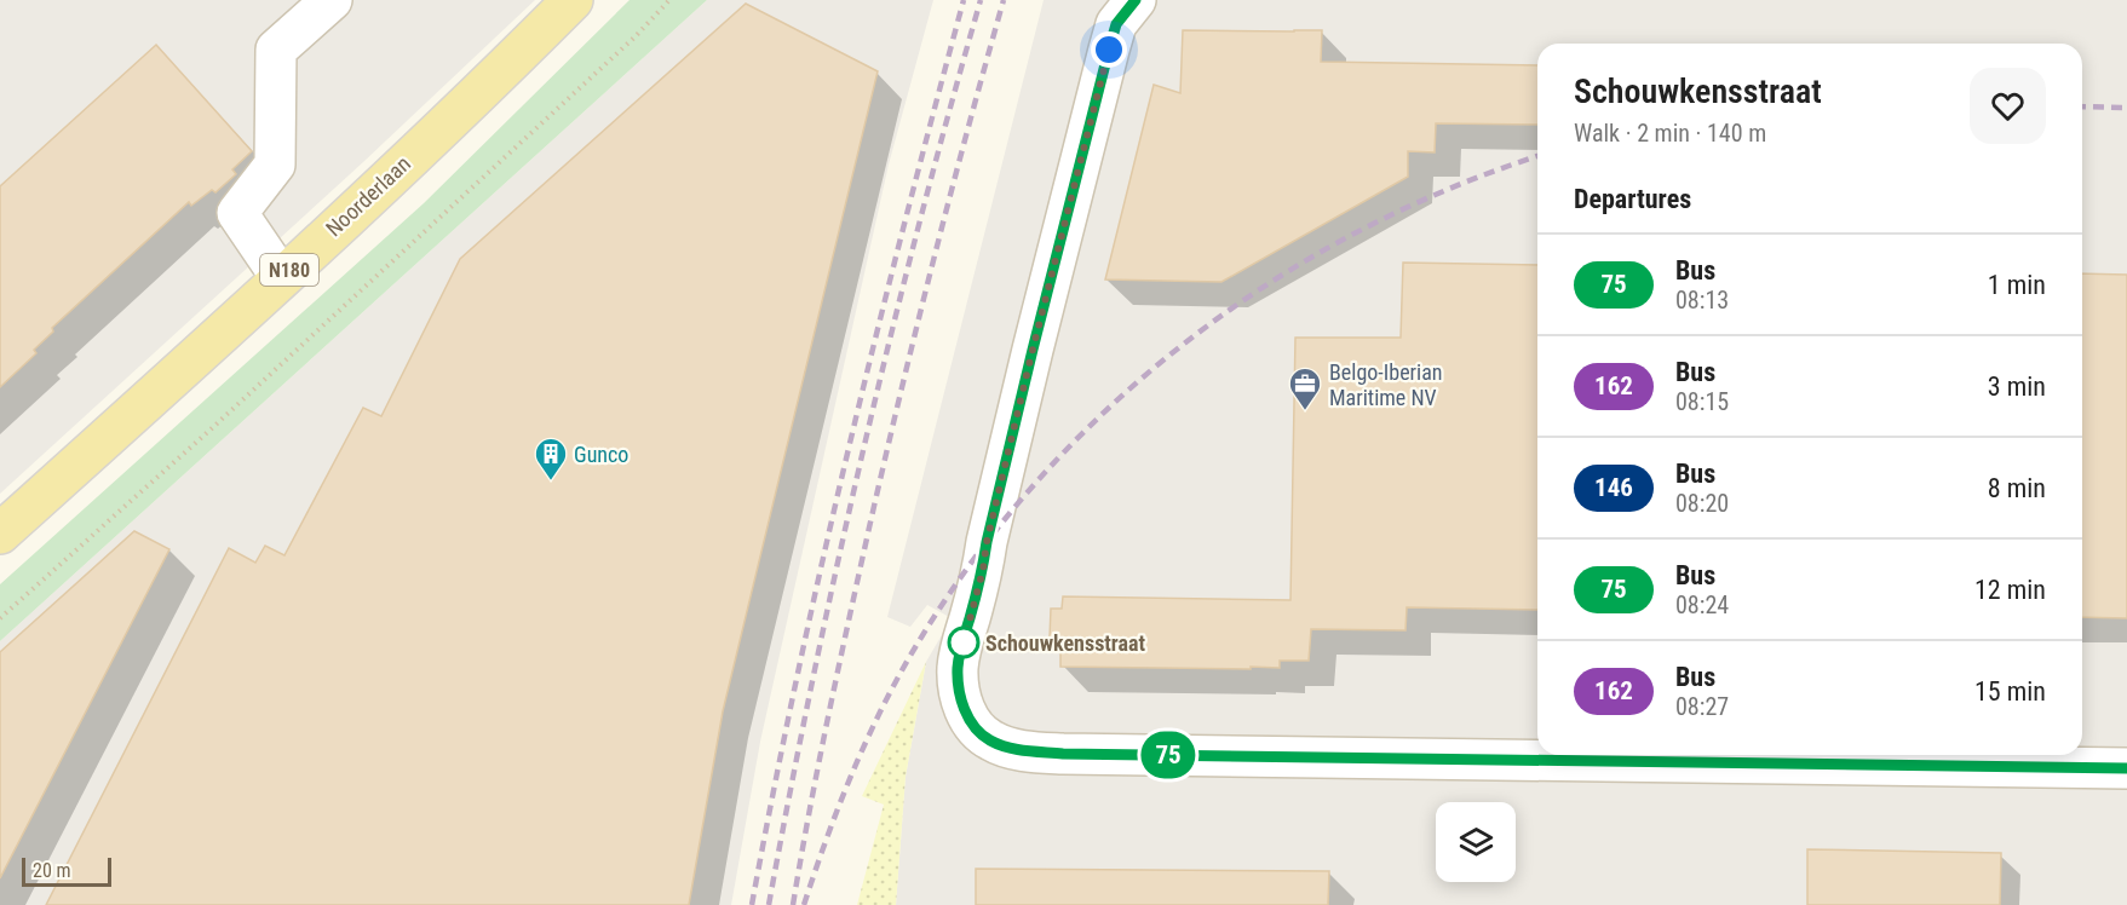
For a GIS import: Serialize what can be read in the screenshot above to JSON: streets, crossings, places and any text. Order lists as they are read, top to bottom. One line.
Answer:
{"streets":{"main road":["Noorderlaan","N180"]},"places":{"office":["Belgo-Iberian Maritime NV"],"building":["Gunco"],"other":["Schouwkensstraat"]},"lines":["bus line 75"],"scale_bar":"20 m","page":{"on_map":"75","heading":[["Schouwkensstraat","Walk · 2 min · 140 m"],"Departures"],"list":[{"mark":"75","name":"Bus","note":"08:13","value":"1 min"},{"mark":"162","name":"Bus","note":"08:15","value":"3 min"},{"mark":"146","name":"Bus","note":"08:20","value":"8 min"},{"mark":"75","name":"Bus","note":"08:24","value":"12 min"},{"mark":"162","name":"Bus","note":"08:27","value":"15 min"}],"scale":"20 m"}}
